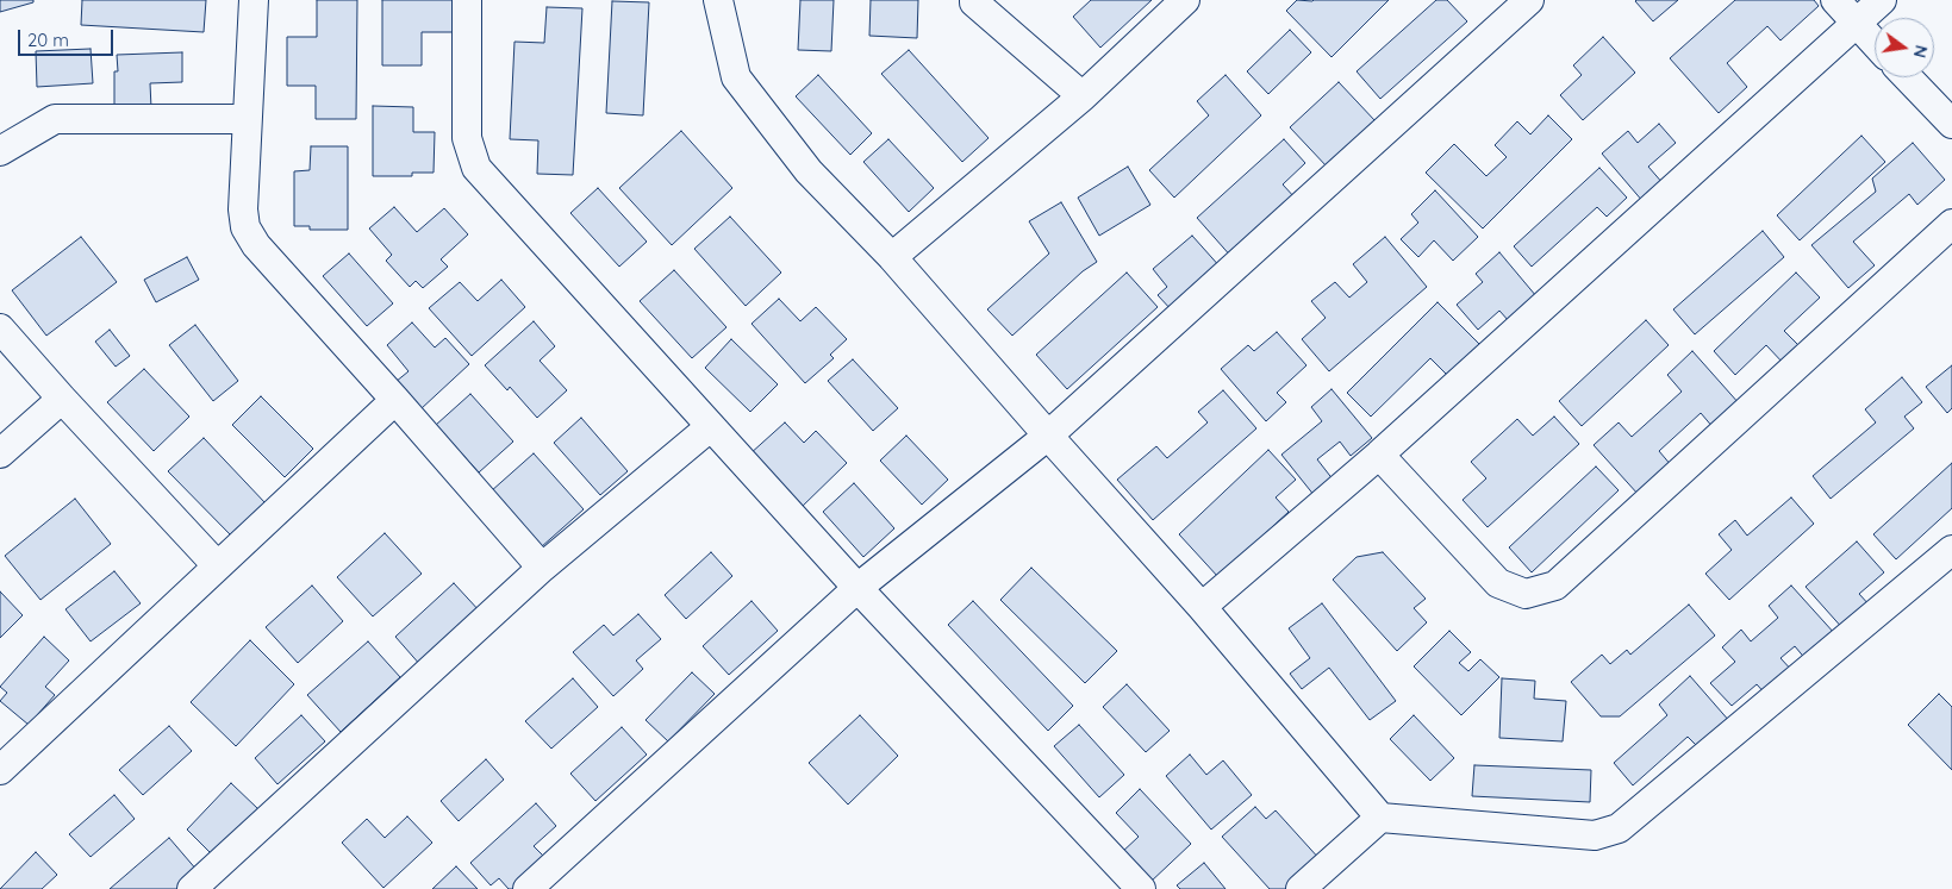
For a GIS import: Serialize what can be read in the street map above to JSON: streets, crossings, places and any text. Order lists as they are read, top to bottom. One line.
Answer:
{"scale_bar":"20 m","north":"right"}
